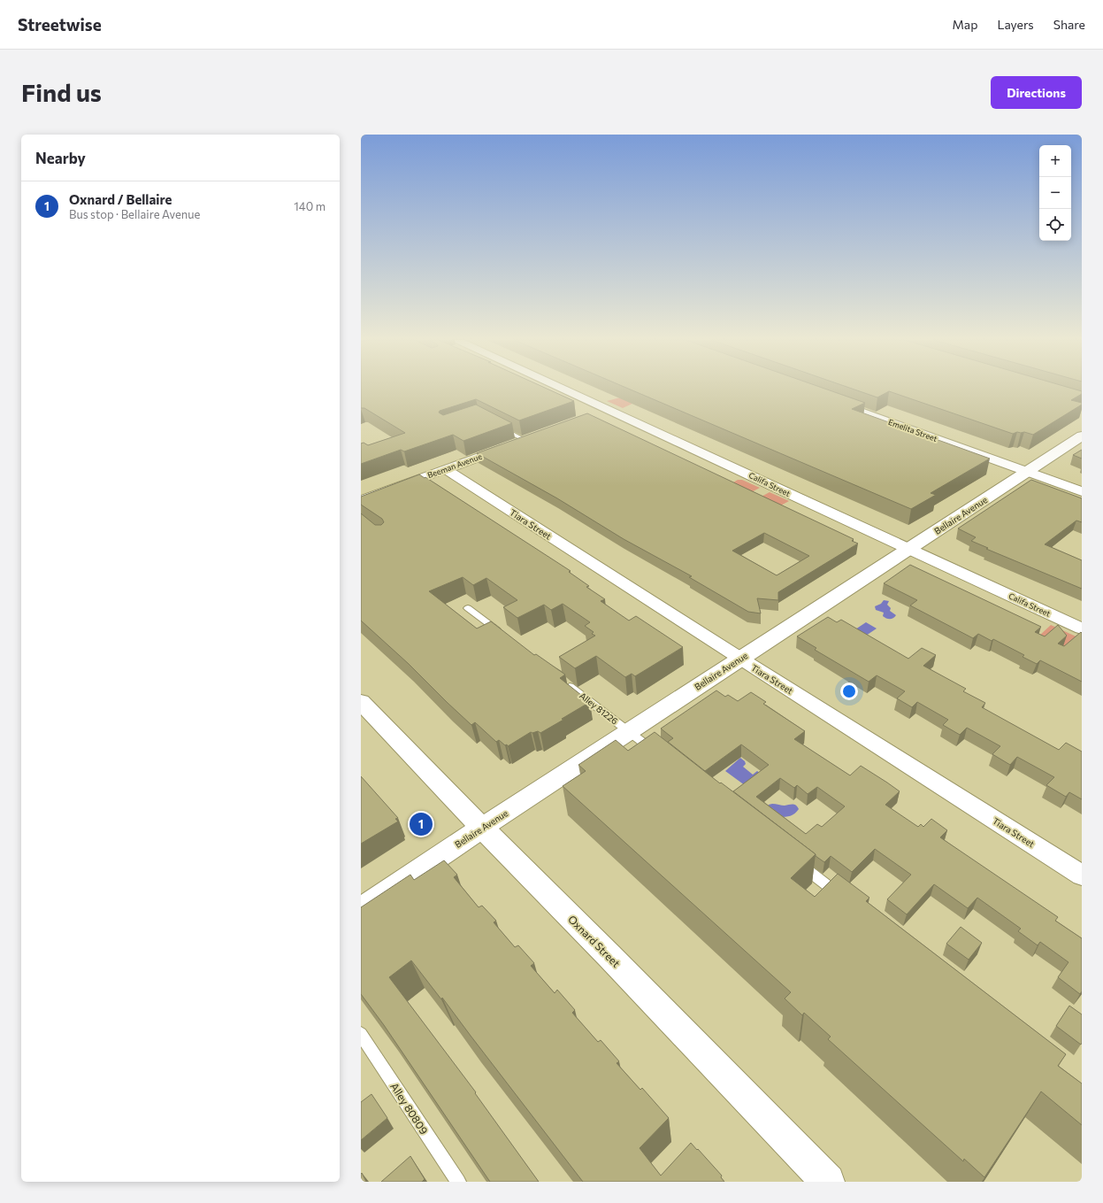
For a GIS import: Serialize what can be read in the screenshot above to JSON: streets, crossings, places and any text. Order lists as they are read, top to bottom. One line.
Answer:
{"streets":{"street":["Emelita Street","Beeman Avenue","Califa Street","Bellaire Avenue","Tiara Street","Oxnard Street"],"lane":["Alley 81226","Alley 80809"]},"crossings":[["Emelita Street","Bellaire Avenue"],["Beeman Avenue","Tiara Street"],["Califa Street","Bellaire Avenue"],["Bellaire Avenue","Tiara Street"],["Bellaire Avenue","Alley 81226"],["Bellaire Avenue","Oxnard Street"]],"page":{"header":"Streetwise","nav":["Map","Layers","Share"],"buttons":"Directions","title":"Find us","heading":"Nearby","map_buttons":["+","−"],"list":[{"mark":"1","name":"Oxnard / Bellaire","note":"Bus stop · Bellaire Avenue","value":"140 m"}],"pins":"1"}}
